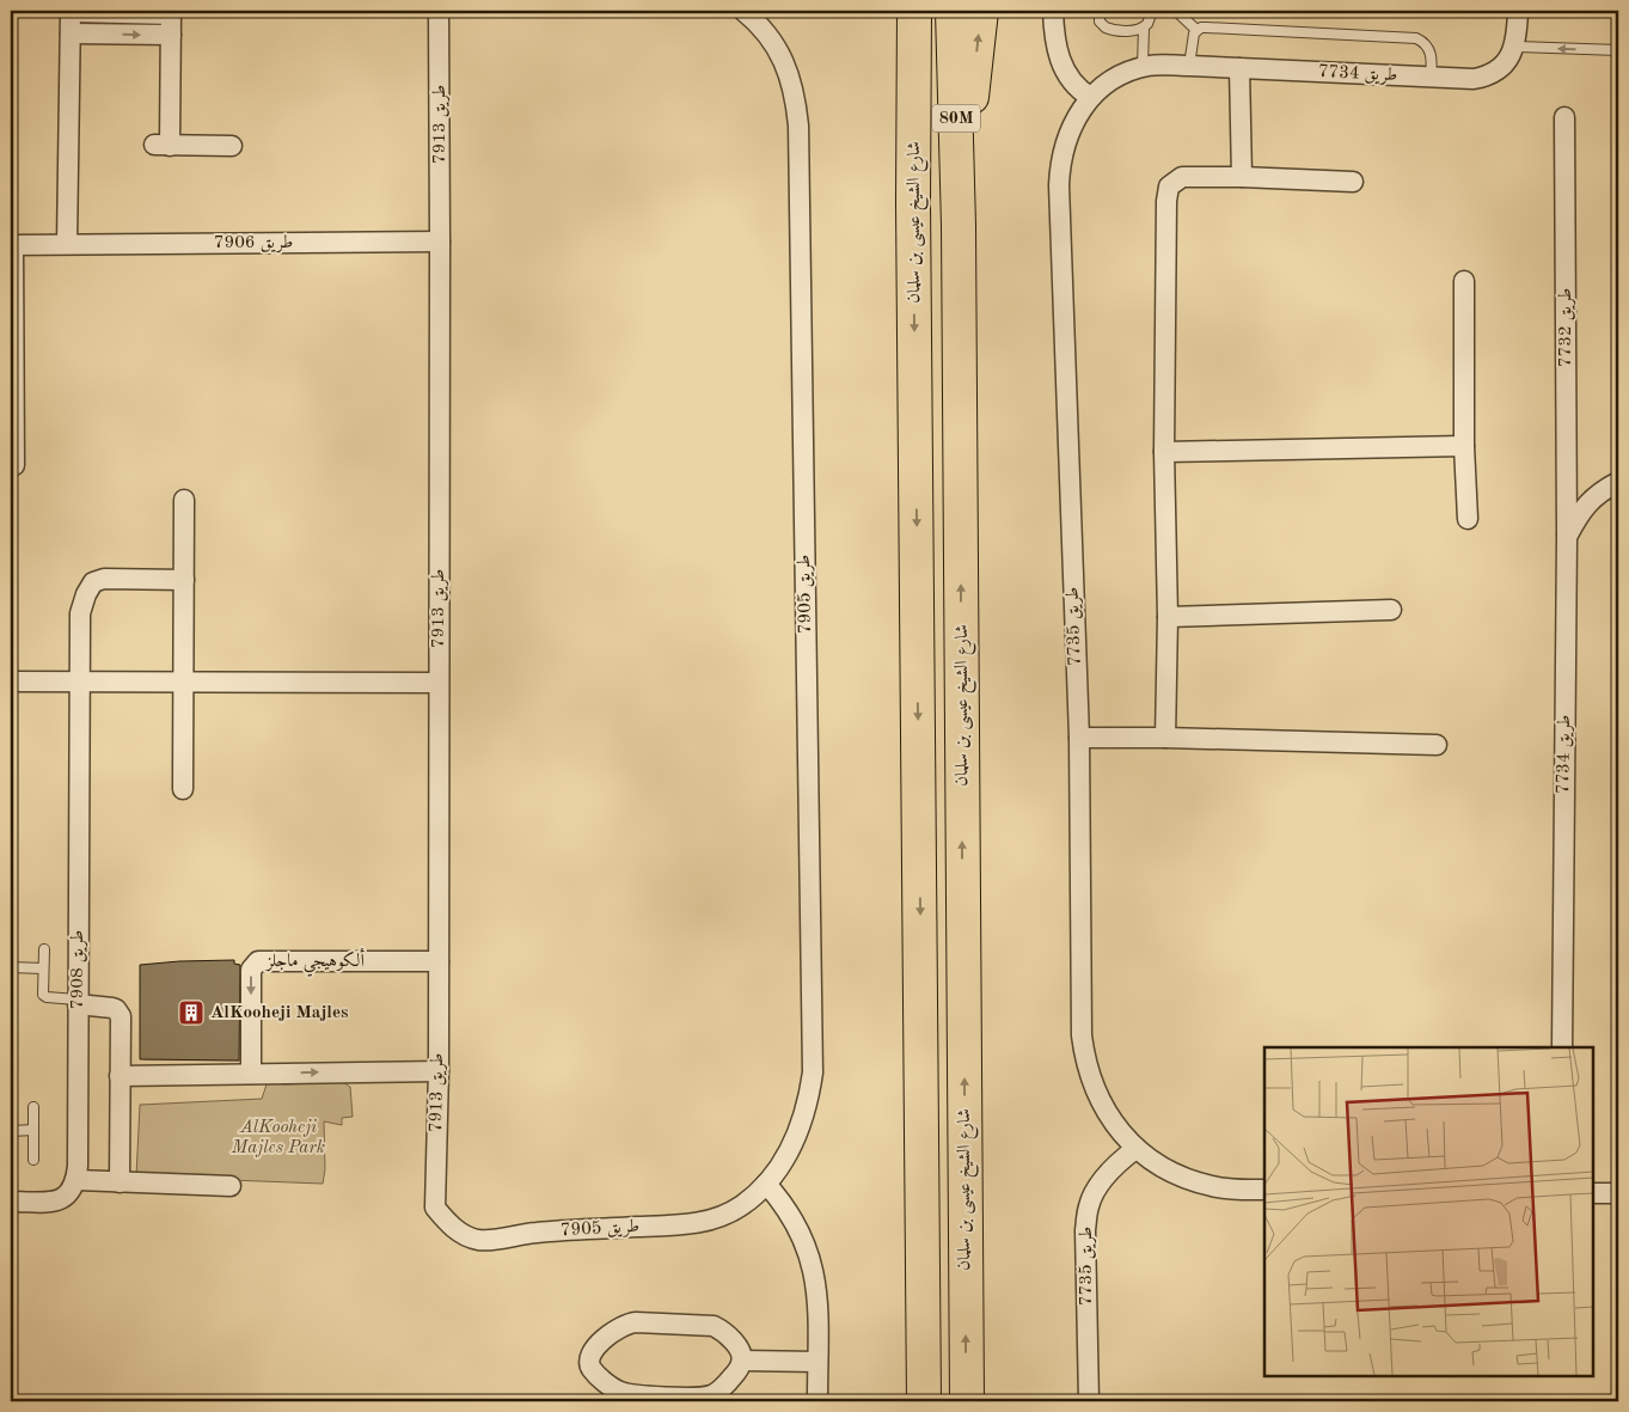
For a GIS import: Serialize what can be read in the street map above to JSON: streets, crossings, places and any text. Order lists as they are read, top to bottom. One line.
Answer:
{"streets":{"highway":["80M","شارع الشيخ عيسى بن سلمان"],"street":["طريق 7734","طريق 7913","طريق 7906","طريق 7732","طريق 7905","طريق 7735","ألكوهيجي ماجلز","طريق 7908"]},"crossings":[["طريق 7734","طريق 7732"],["طريق 7734","طريق 7735"],["طريق 7913","طريق 7906"],["طريق 7913","طريق 7905"],["طريق 7913","ألكوهيجي ماجلز"]],"parks":["AlKooheji Majles Park"],"places":{"building":["AlKooheji Majles"]}}
